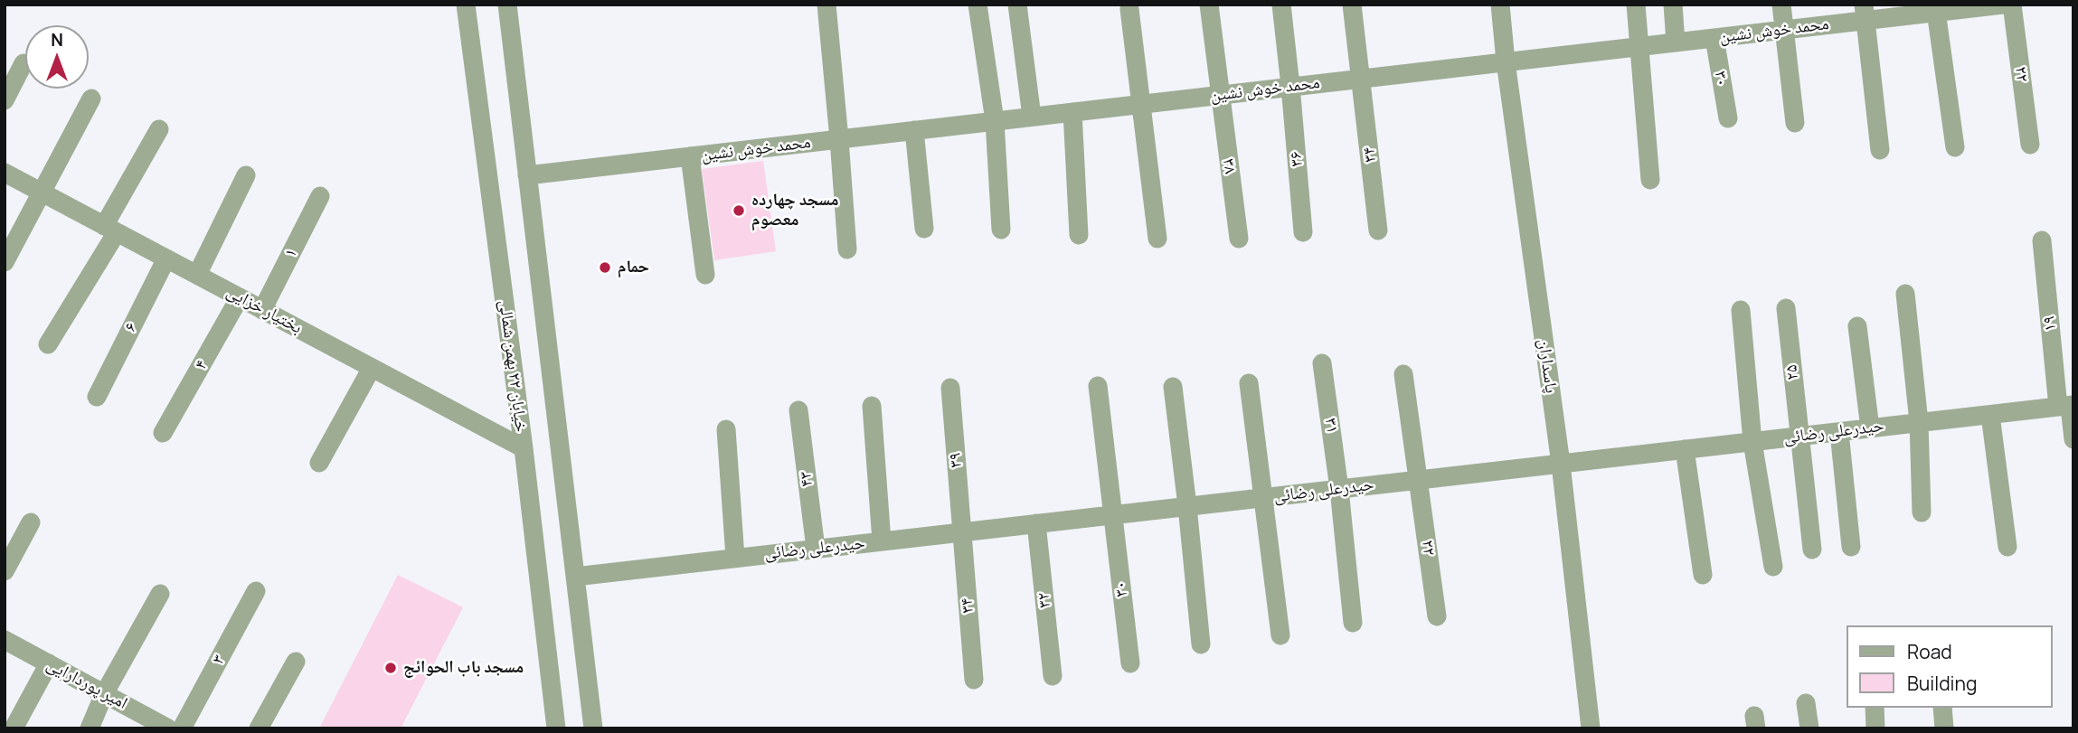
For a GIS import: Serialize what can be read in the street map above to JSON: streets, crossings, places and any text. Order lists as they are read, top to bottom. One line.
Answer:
{"streets":{"street":["محمد خوش نشین","۲۲","۳۰","۳۴","۳۶","۳۸","۱","بختیار خزایی","۱۹","۶","۴","خیابان ۲۲ بهمن شمالی","پاسداران","۲۵","۳۱","حیدرعلی رضائی","۳۹","۴۳","۳۲","۳","امیر پوردارایی"]},"crossings":[["محمد خوش نشین","۳۰"],["محمد خوش نشین","۳۴"],["محمد خوش نشین","۳۶"],["محمد خوش نشین","۳۸"],["محمد خوش نشین","پاسداران"],["۲۲","حیدرعلی رضائی"],["۳۰","حیدرعلی رضائی"],["۳۴","حیدرعلی رضائی"],["۳۴","۳۹"],["۱","بختیار خزایی"],["بختیار خزایی","۶"],["بختیار خزایی","۴"],["بختیار خزایی","خیابان ۲۲ بهمن شمالی"],["۱۹","حیدرعلی رضائی"],["پاسداران","حیدرعلی رضائی"],["۲۵","حیدرعلی رضائی"],["۳۱","حیدرعلی رضائی"],["حیدرعلی رضائی","۳۹"],["حیدرعلی رضائی","۴۳"],["حیدرعلی رضائی","۳۲"]],"places":["مسجد چهارده معصوم","حمام","مسجد باب الحوائج"],"legend":["Road","Building"],"north":"top"}
